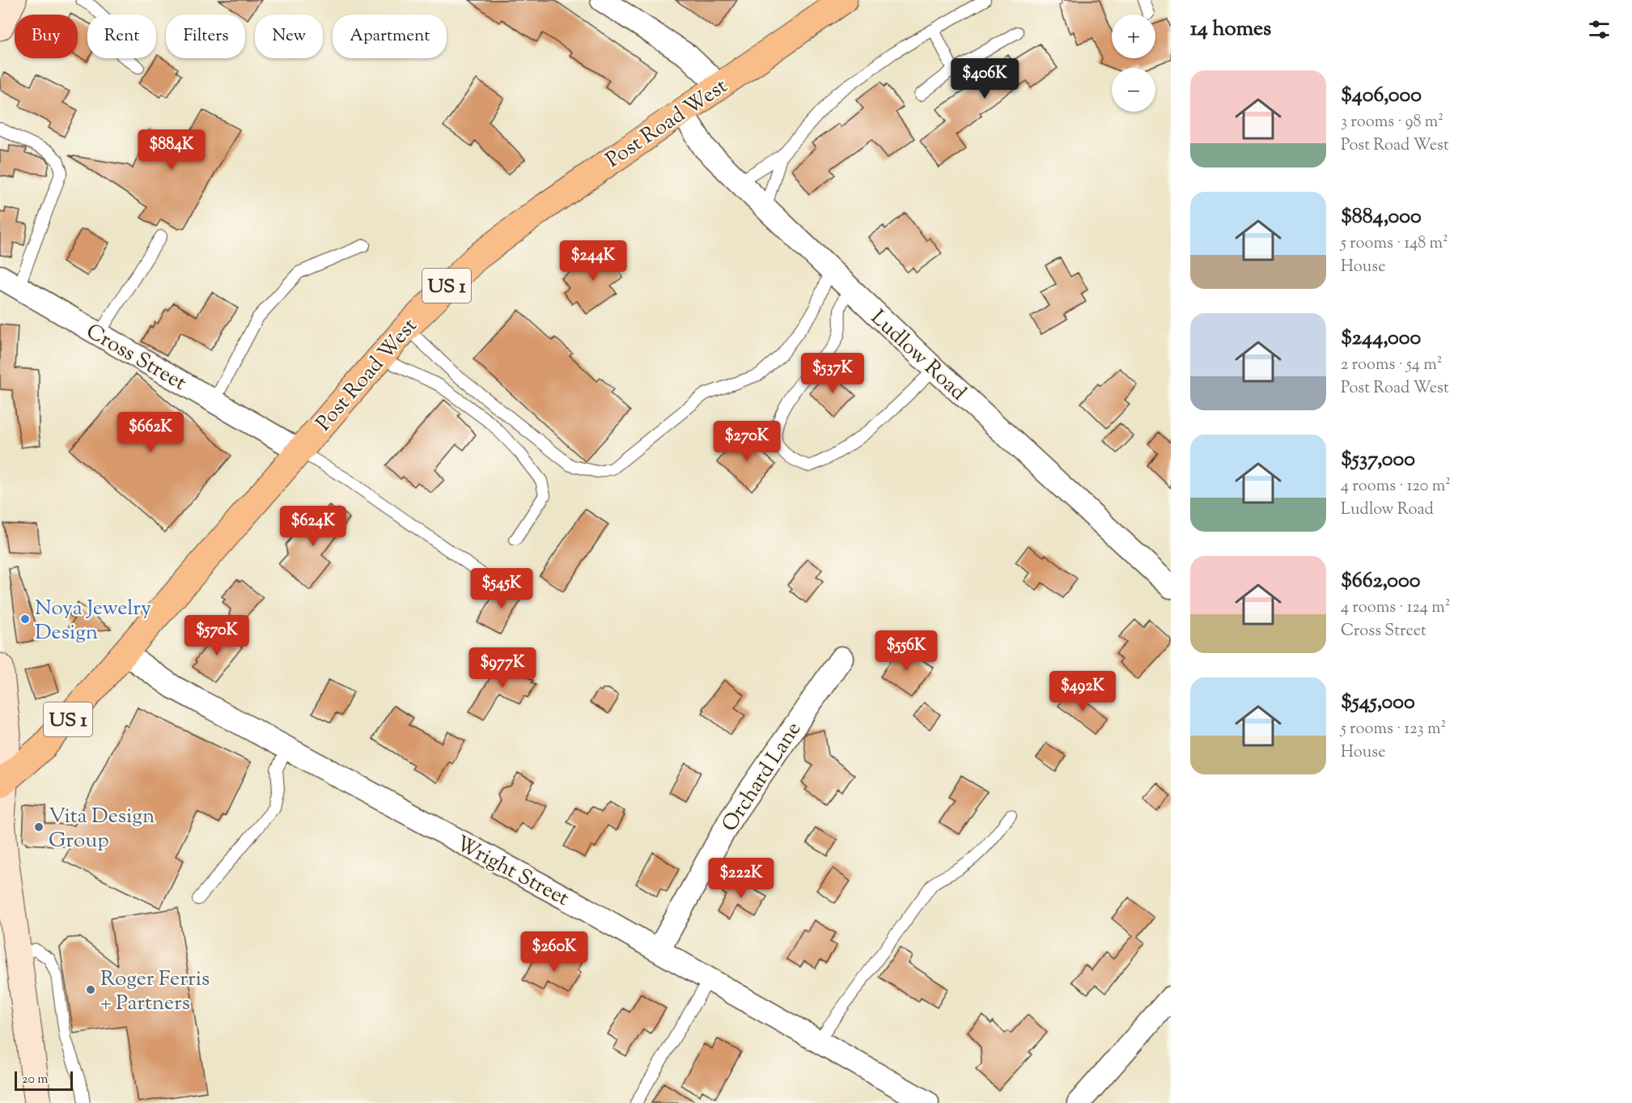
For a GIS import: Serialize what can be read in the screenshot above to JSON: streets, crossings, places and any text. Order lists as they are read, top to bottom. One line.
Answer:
{"streets":{"main road":["Post Road West","US 1"],"street":["Ludlow Road","Cross Street","Orchard Lane","Wright Street"]},"crossings":[["Post Road West","Ludlow Road"],["Post Road West","Cross Street"],["Post Road West","Wright Street"],["Orchard Lane","Wright Street"]],"places":["Noya Jewelry Design","Vita Design Group","Roger Ferris + Partners"],"scale_bar":"20 m","page":{"heading":"14 homes","map_buttons":["+","−"],"chip":["Buy","Rent","Filters","New","Apartment"],"price":["$406K","$884K","$244K","$537K","$662K","$270K","$624K","$545K","$570K","$556K","$977K","$492K","$222K","$260K"],"list":[{"name":"$406,000","note":"3 rooms · 98 m² · Post Road West"},{"name":"$884,000","note":"5 rooms · 148 m² · House"},{"name":"$244,000","note":"2 rooms · 54 m² · Post Road West"},{"name":"$537,000","note":"4 rooms · 120 m² · Ludlow Road"},{"name":"$662,000","note":"4 rooms · 124 m² · Cross Street"},{"name":"$545,000","note":"5 rooms · 123 m² · House"}],"scale":"20 m"}}
